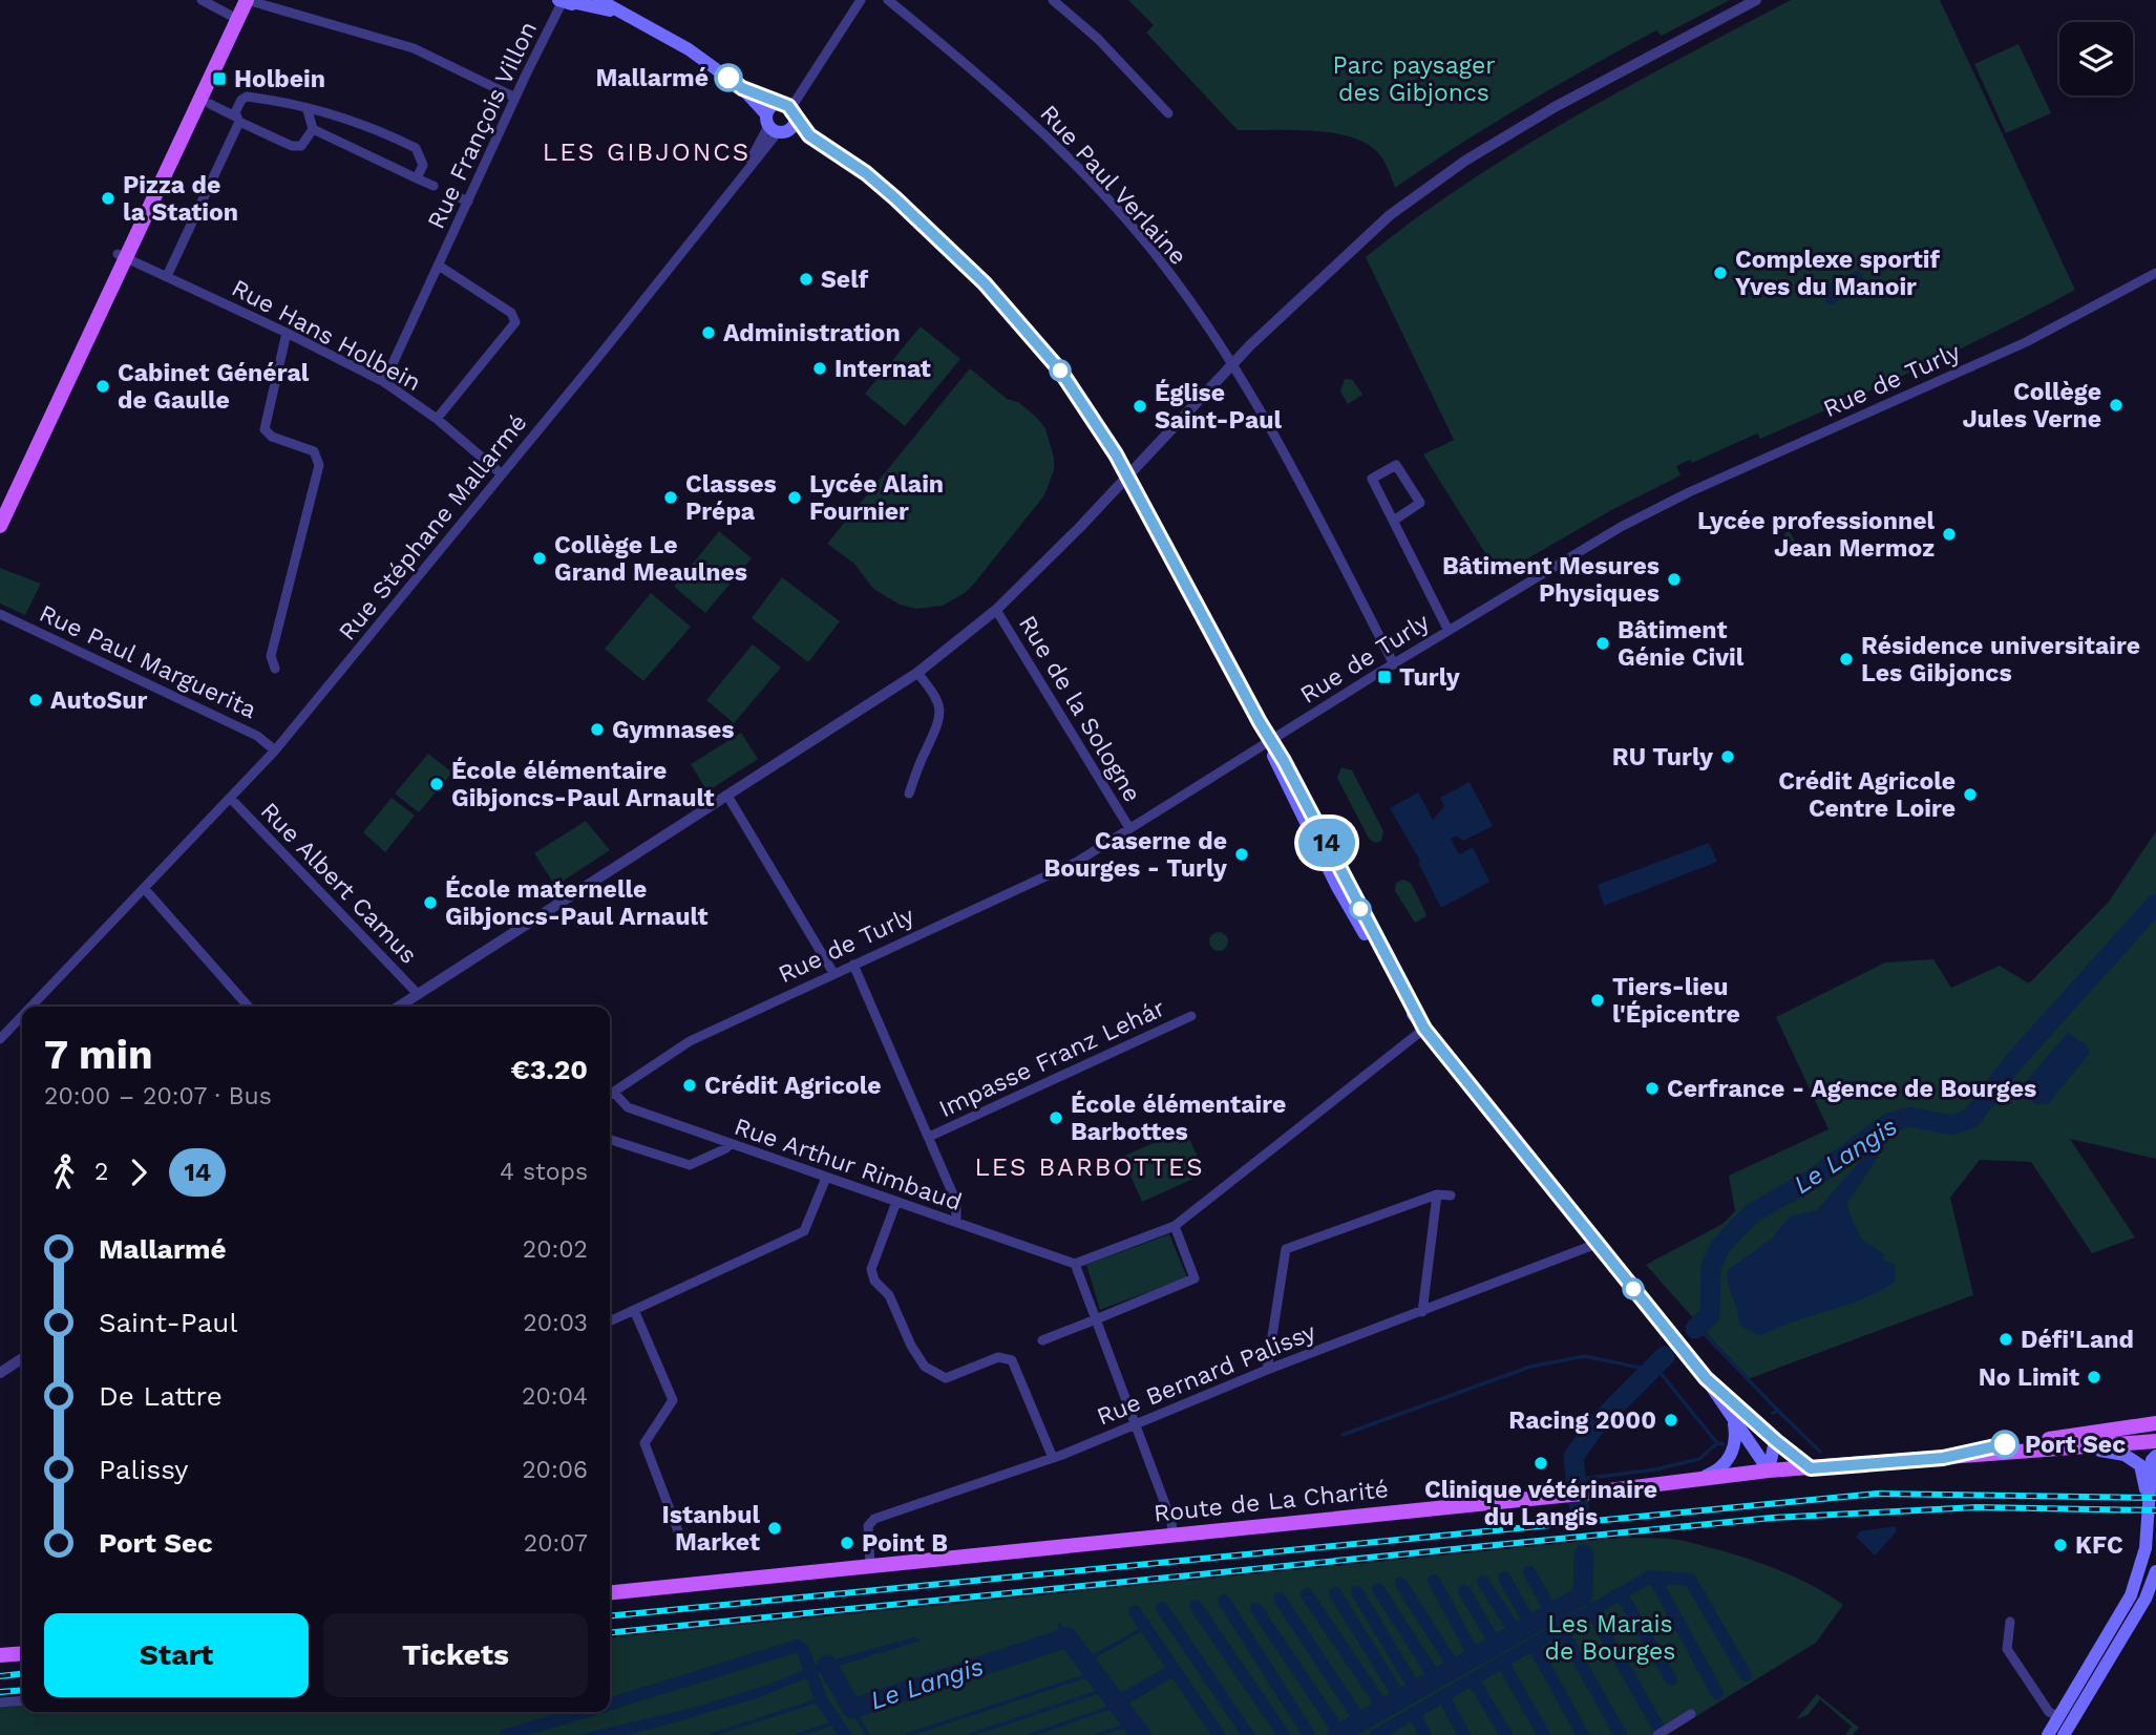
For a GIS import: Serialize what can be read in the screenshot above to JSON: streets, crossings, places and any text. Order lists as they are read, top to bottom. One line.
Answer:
{"streets":{"main road":["Route de La Charité"],"street":["Rue François Villon","Rue Paul Verlaine","Rue Hans Holbein","Rue de Turly","Rue Stéphane Mallarmé","Rue Paul Marguerita","Rue de la Sologne","Rue Albert Camus","Impasse Franz Lehár","Rue Arthur Rimbaud","Rue Bernard Palissy"]},"crossings":[["Rue François Villon","Rue Hans Holbein"],["Rue Paul Verlaine","Rue de Turly"],["Rue Hans Holbein","Rue Stéphane Mallarmé"],["Rue de Turly","Rue de la Sologne"],["Rue Stéphane Mallarmé","Rue Paul Marguerita"],["Rue Stéphane Mallarmé","Rue Albert Camus"],["Rue Bernard Palissy","Route de La Charité"]],"districts":["LES GIBJONCS","LES BARBOTTES"],"water":["Le Langis"],"parks":["Parc paysager des Gibjoncs","Les Marais de Bourges"],"places":{"other":["Mallarmé","Pizza de la Station","Complexe sportif Yves du Manoir","Self","Administration","Internat","Cabinet Général de Gaulle","Collège Jules Verne","Église Saint-Paul","Classes Prépa","Lycée Alain Fournier","Lycée professionnel Jean Mermoz","Collège Le Grand Meaulnes","Bâtiment Mesures Physiques","Bâtiment Génie Civil","Résidence universitaire Les Gibjoncs","AutoSur","Gymnases","RU Turly","École élémentaire Gibjoncs-Paul Arnault","Crédit Agricole Centre Loire","Caserne de Bourges - Turly","École maternelle Gibjoncs-Paul Arnault","Tiers-lieu l'Épicentre","Crédit Agricole","Cerfrance - Agence de Bourges","École élémentaire Barbottes","Défi'Land","No Limit","Racing 2000","Port Sec","Clinique vétérinaire du Langis","Istanbul Market","Point B","KFC"],"transit":["Holbein","Turly"]},"lines":["bus line 14"],"page":{"on_map":"14","heading":["7 min","20:00 – 20:07 · Bus","€3.20"],"legs":["2","14","4 stops"],"list":[{"name":"Mallarmé","value":"20:02"},{"name":"Saint-Paul","value":"20:03"},{"name":"De Lattre","value":"20:04"},{"name":"Palissy","value":"20:06"},{"name":"Port Sec","value":"20:07"}],"buttons":["Start","Tickets"]}}
